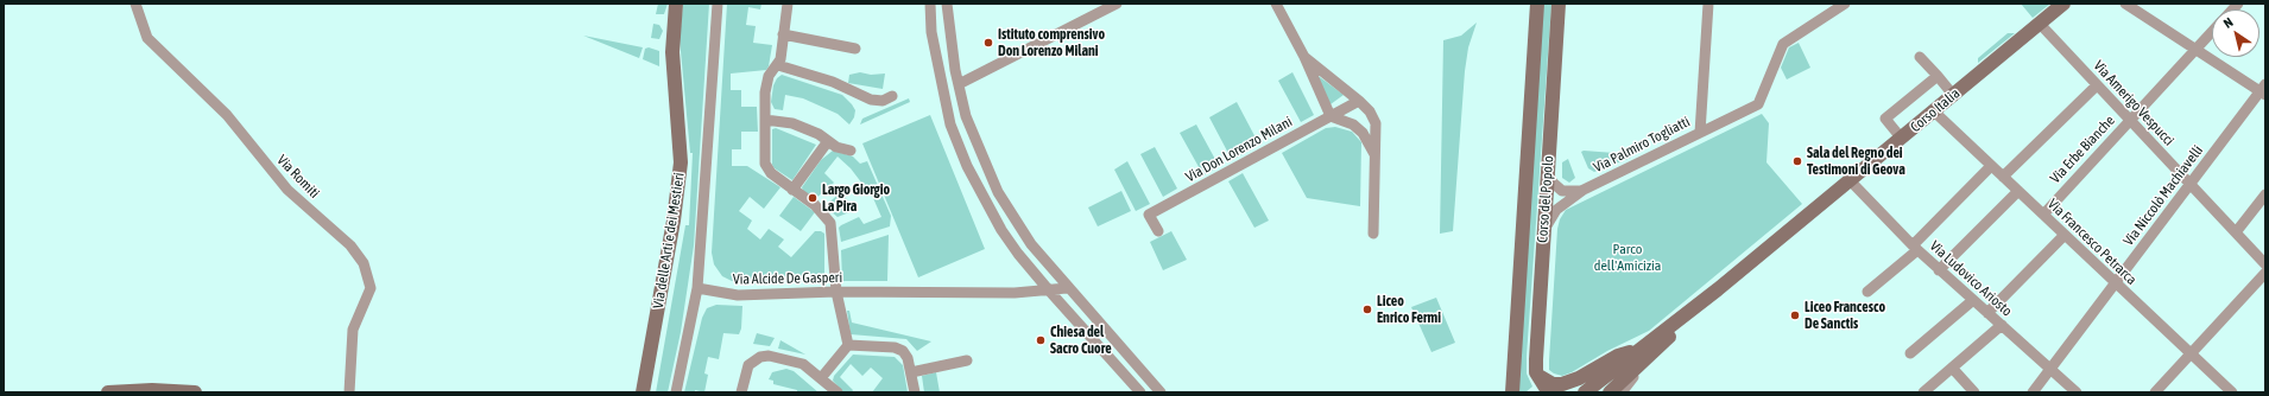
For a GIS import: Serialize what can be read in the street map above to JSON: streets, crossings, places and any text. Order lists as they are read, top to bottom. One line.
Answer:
{"streets":{"street":["Via Amerigo Vespucci","Corso Italia","Via Palmiro Togliatti","Via Don Lorenzo Milani","Via Erbe Bianche","Via Romiti","Via Niccolò Machiavelli","Corso del Popolo","Via delle Arti e dei Mestieri","Via Francesco Petrarca","Via Alcide De Gasperi","Via Ludovico Ariosto"]},"crossings":[["Via Amerigo Vespucci","Corso Italia"],["Via Amerigo Vespucci","Via Erbe Bianche"],["Via Amerigo Vespucci","Via Niccolò Machiavelli"],["Corso Italia","Via Francesco Petrarca"],["Corso Italia","Via Ludovico Ariosto"],["Via Palmiro Togliatti","Corso del Popolo"],["Via Erbe Bianche","Via Francesco Petrarca"],["Via Niccolò Machiavelli","Via Francesco Petrarca"],["Via Niccolò Machiavelli","Via Ludovico Ariosto"]],"parks":["Parco dell'Amicizia"],"places":["Istituto comprensivo Don Lorenzo Milani","Sala del Regno dei Testimoni di Geova","Largo Giorgio La Pira","Liceo Enrico Fermi","Liceo Francesco De Sanctis","Chiesa del Sacro Cuore"],"north":"top left"}
